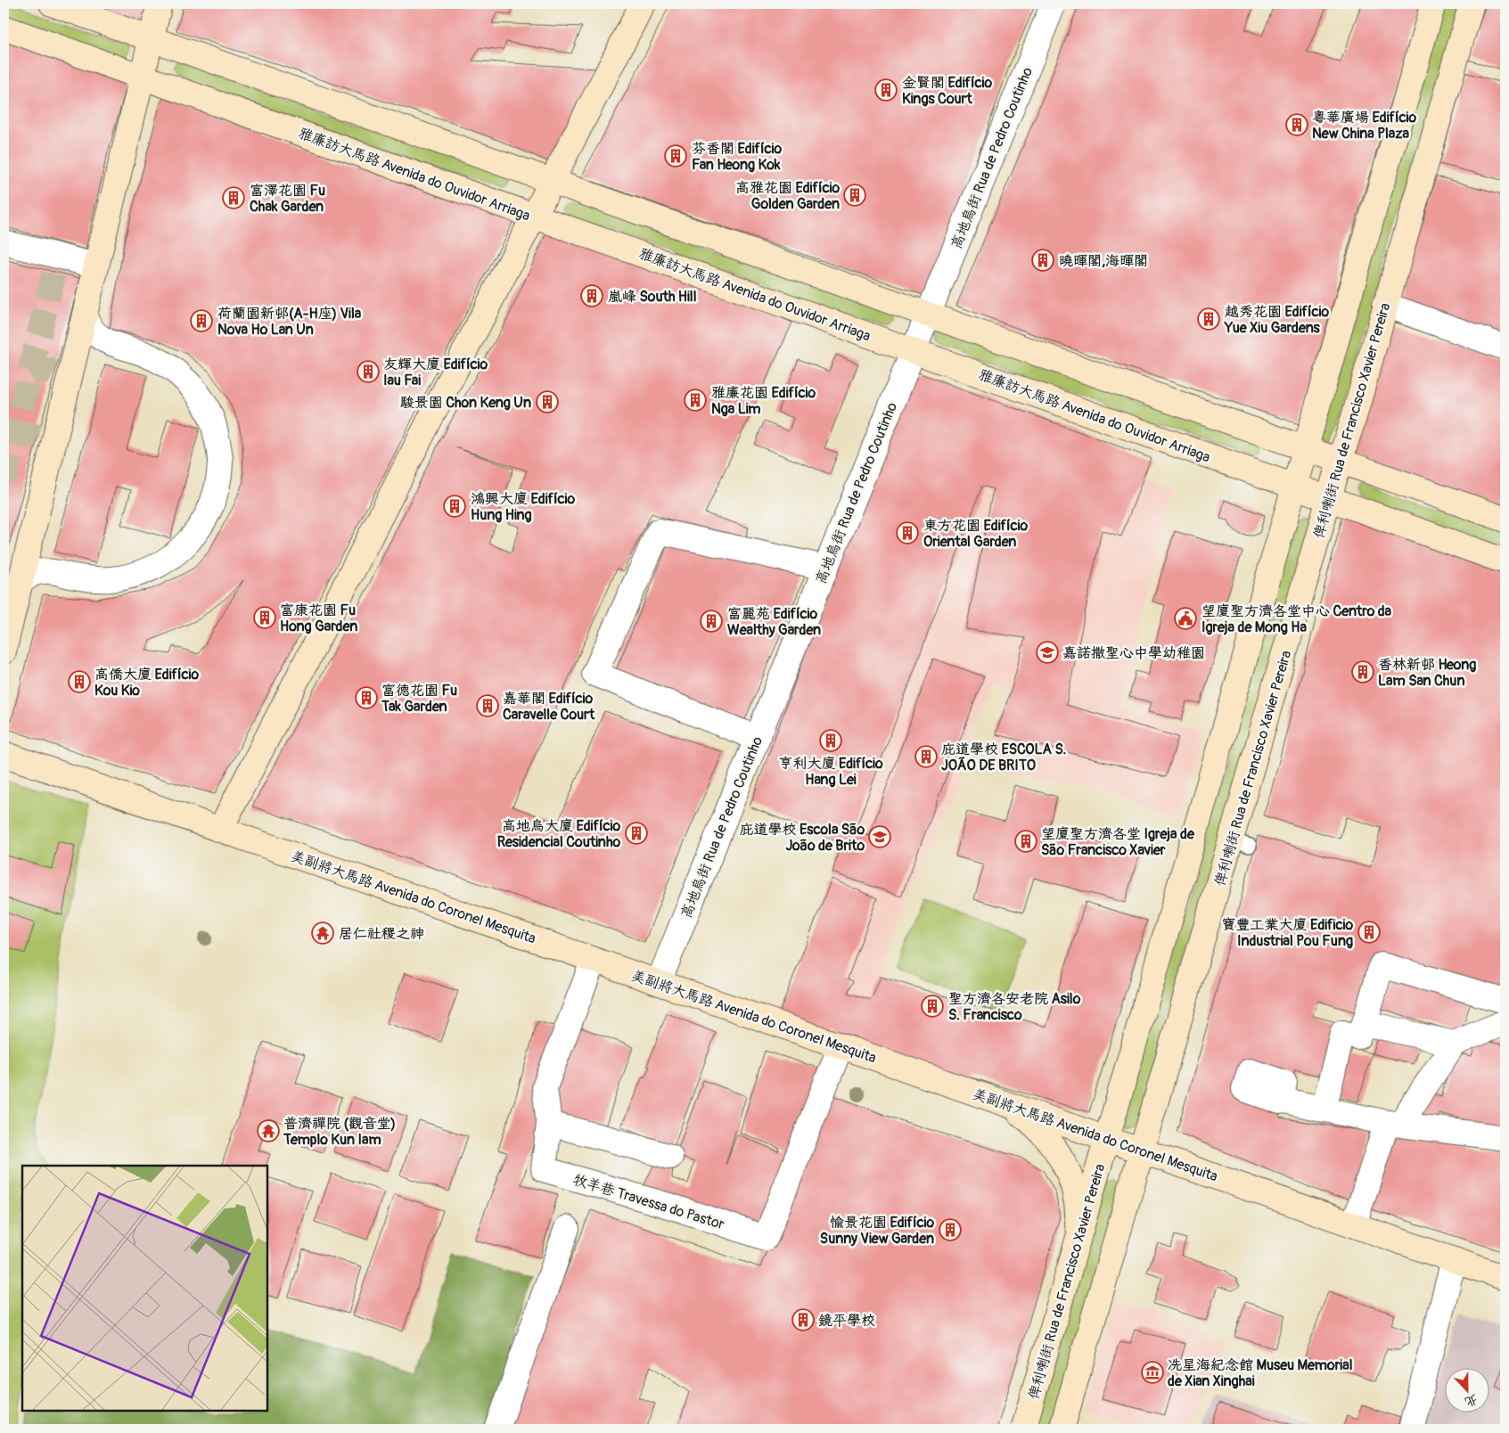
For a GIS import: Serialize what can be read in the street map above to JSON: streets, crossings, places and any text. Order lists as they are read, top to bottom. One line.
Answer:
{"streets":{"street":["高地烏街 Rua de Pedro Coutinho","雅廉訪大馬路 Avenida do Ouvidor Arriaga","俾利喇街 Rua de Francisco Xavier Pereira","美副將大馬路 Avenida do Coronel Mesquita","牧羊巷 Travessa do Pastor"]},"crossings":[["高地烏街 Rua de Pedro Coutinho","雅廉訪大馬路 Avenida do Ouvidor Arriaga"],["高地烏街 Rua de Pedro Coutinho","美副將大馬路 Avenida do Coronel Mesquita"],["雅廉訪大馬路 Avenida do Ouvidor Arriaga","俾利喇街 Rua de Francisco Xavier Pereira"],["俾利喇街 Rua de Francisco Xavier Pereira","美副將大馬路 Avenida do Coronel Mesquita"],["美副將大馬路 Avenida do Coronel Mesquita","牧羊巷 Travessa do Pastor"]],"places":{"building":["金賢閣 Edifício Kings Court","粵華廣場 Edifício New China Plaza","芬香閣 Edifício Fan Heong Kok","高雅花園 Edifício Golden Garden","富澤花園 Fu Chak Garden","曉暉閣,海暉閣","嵐峰 South Hill","越秀花園 Edifício Yue Xiu Gardens","荷蘭園新邨(A-H座) Vila Nova Ho Lan Un","友輝大廈 Edifício Iau Fai","雅廉花園 Edifício Nga Lim","駿景園 Chon Keng Un","鴻興大廈 Edifício Hung Hing","東方花園 Edifício Oriental Garden","富康花園 Fu Hong Garden","富麗苑 Edifício Wealthy Garden","香林新邨 Heong Lam San Chun","高僑大廈 Edifício Kou Kio","富德花園 Fu Tak Garden","嘉華閣 Edifício Caravelle Court","亨利大廈 Edifício Hang Lei","庇道學校 ESCOLA S. JOÃO DE BRITO","高地烏大廈 Edifício Residencial Coutinho","望廈聖方濟各堂 Igreja de São Francisco Xavier","寶豐工業大廈 Edificio Industrial Pou Fung","聖方濟各安老院 Asilo S. Francisco","愉景花園 Edifício Sunny View Garden","鏡平學校"],"public building":["望廈聖方濟各堂中心 Centro da Igreja de Mong Ha"],"school or university":["嘉諾撒聖心中學幼稚園","庇道學校 Escola São João de Brito"],"temple":["居仁社稷之神","普濟禪院 (觀音堂) Templo Kun Iam"],"museum":["冼星海紀念館 Museu Memorial de Xian Xinghai"]},"north":"bottom"}
